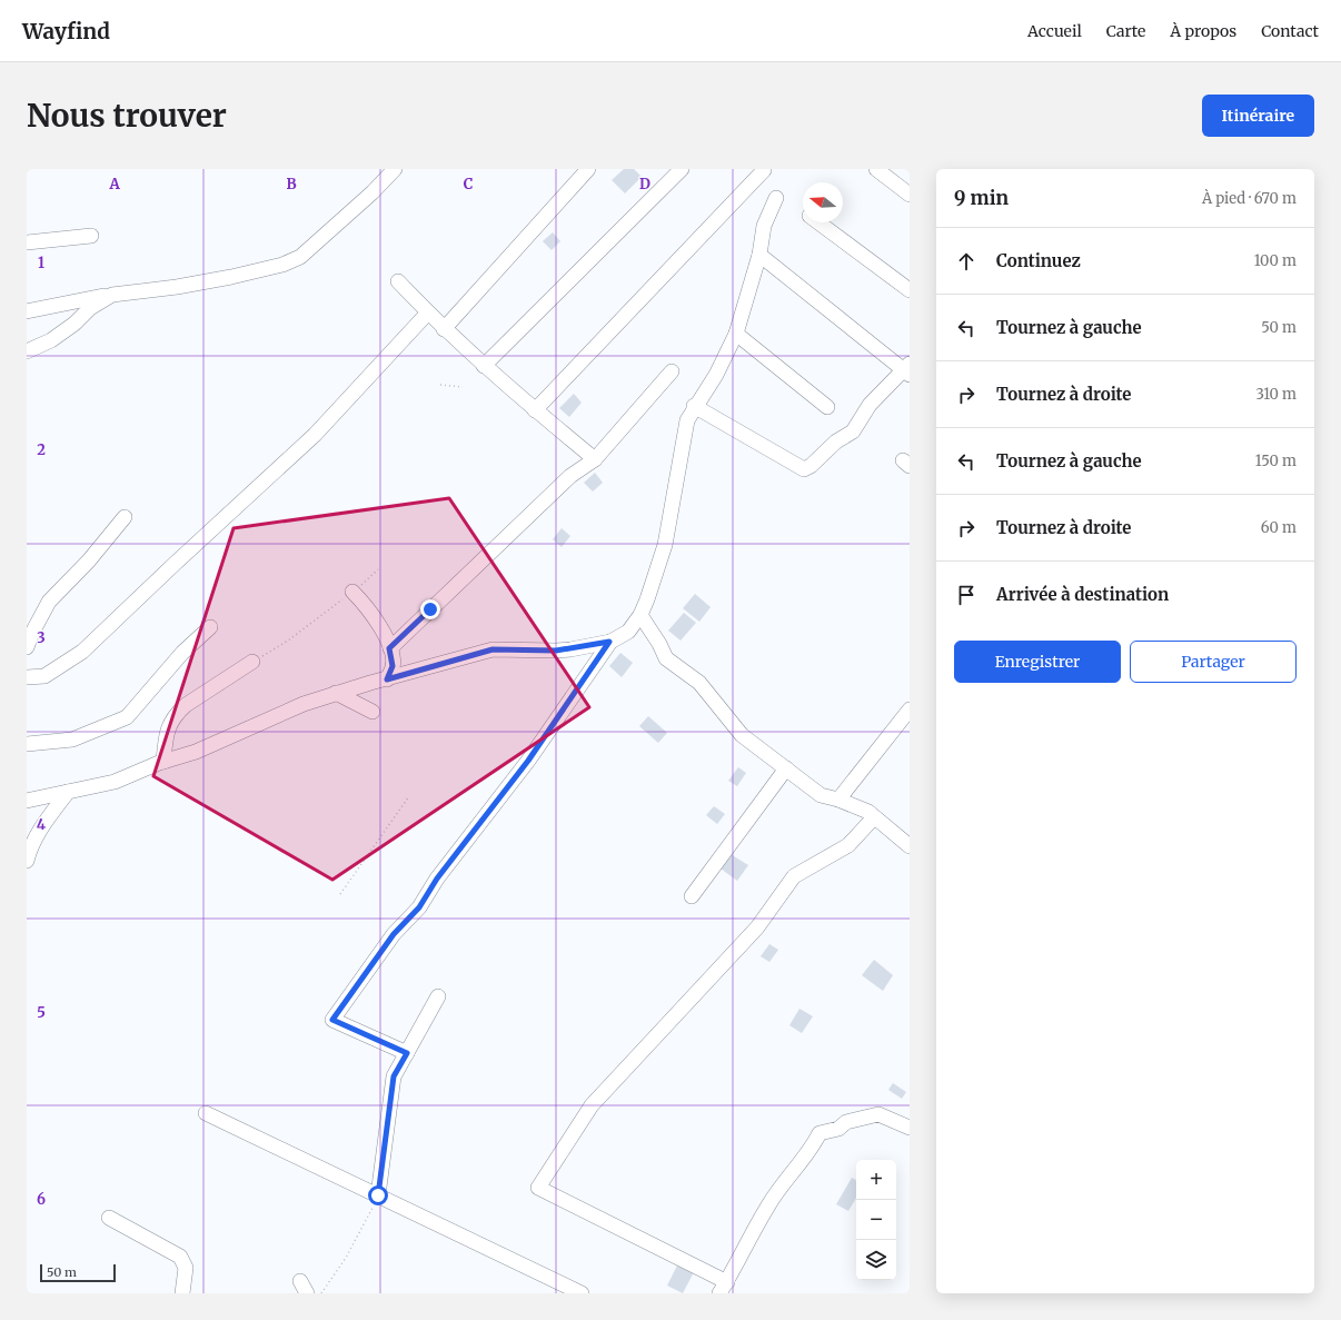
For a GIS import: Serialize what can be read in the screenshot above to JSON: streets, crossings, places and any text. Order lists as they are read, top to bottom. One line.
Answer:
{"scale_bar":"50 m","north":"left","page":{"header":"Wayfind","nav":["Accueil","Carte","À propos","Contact"],"buttons":["Itinéraire",["Enregistrer","Partager"]],"title":"Nous trouver","heading":["9 min","À pied · 670 m"],"list":[["Continuez","100 m"],["Tournez à gauche","50 m"],["Tournez à droite","310 m"],["Tournez à gauche","150 m"],["Tournez à droite","60 m"],"Arrivée à destination"],"map_buttons":["+","−"],"scale":"50 m"},"grid":{"columns":["A","B","C","D"],"rows":["1","2","3","4","5","6"]}}
